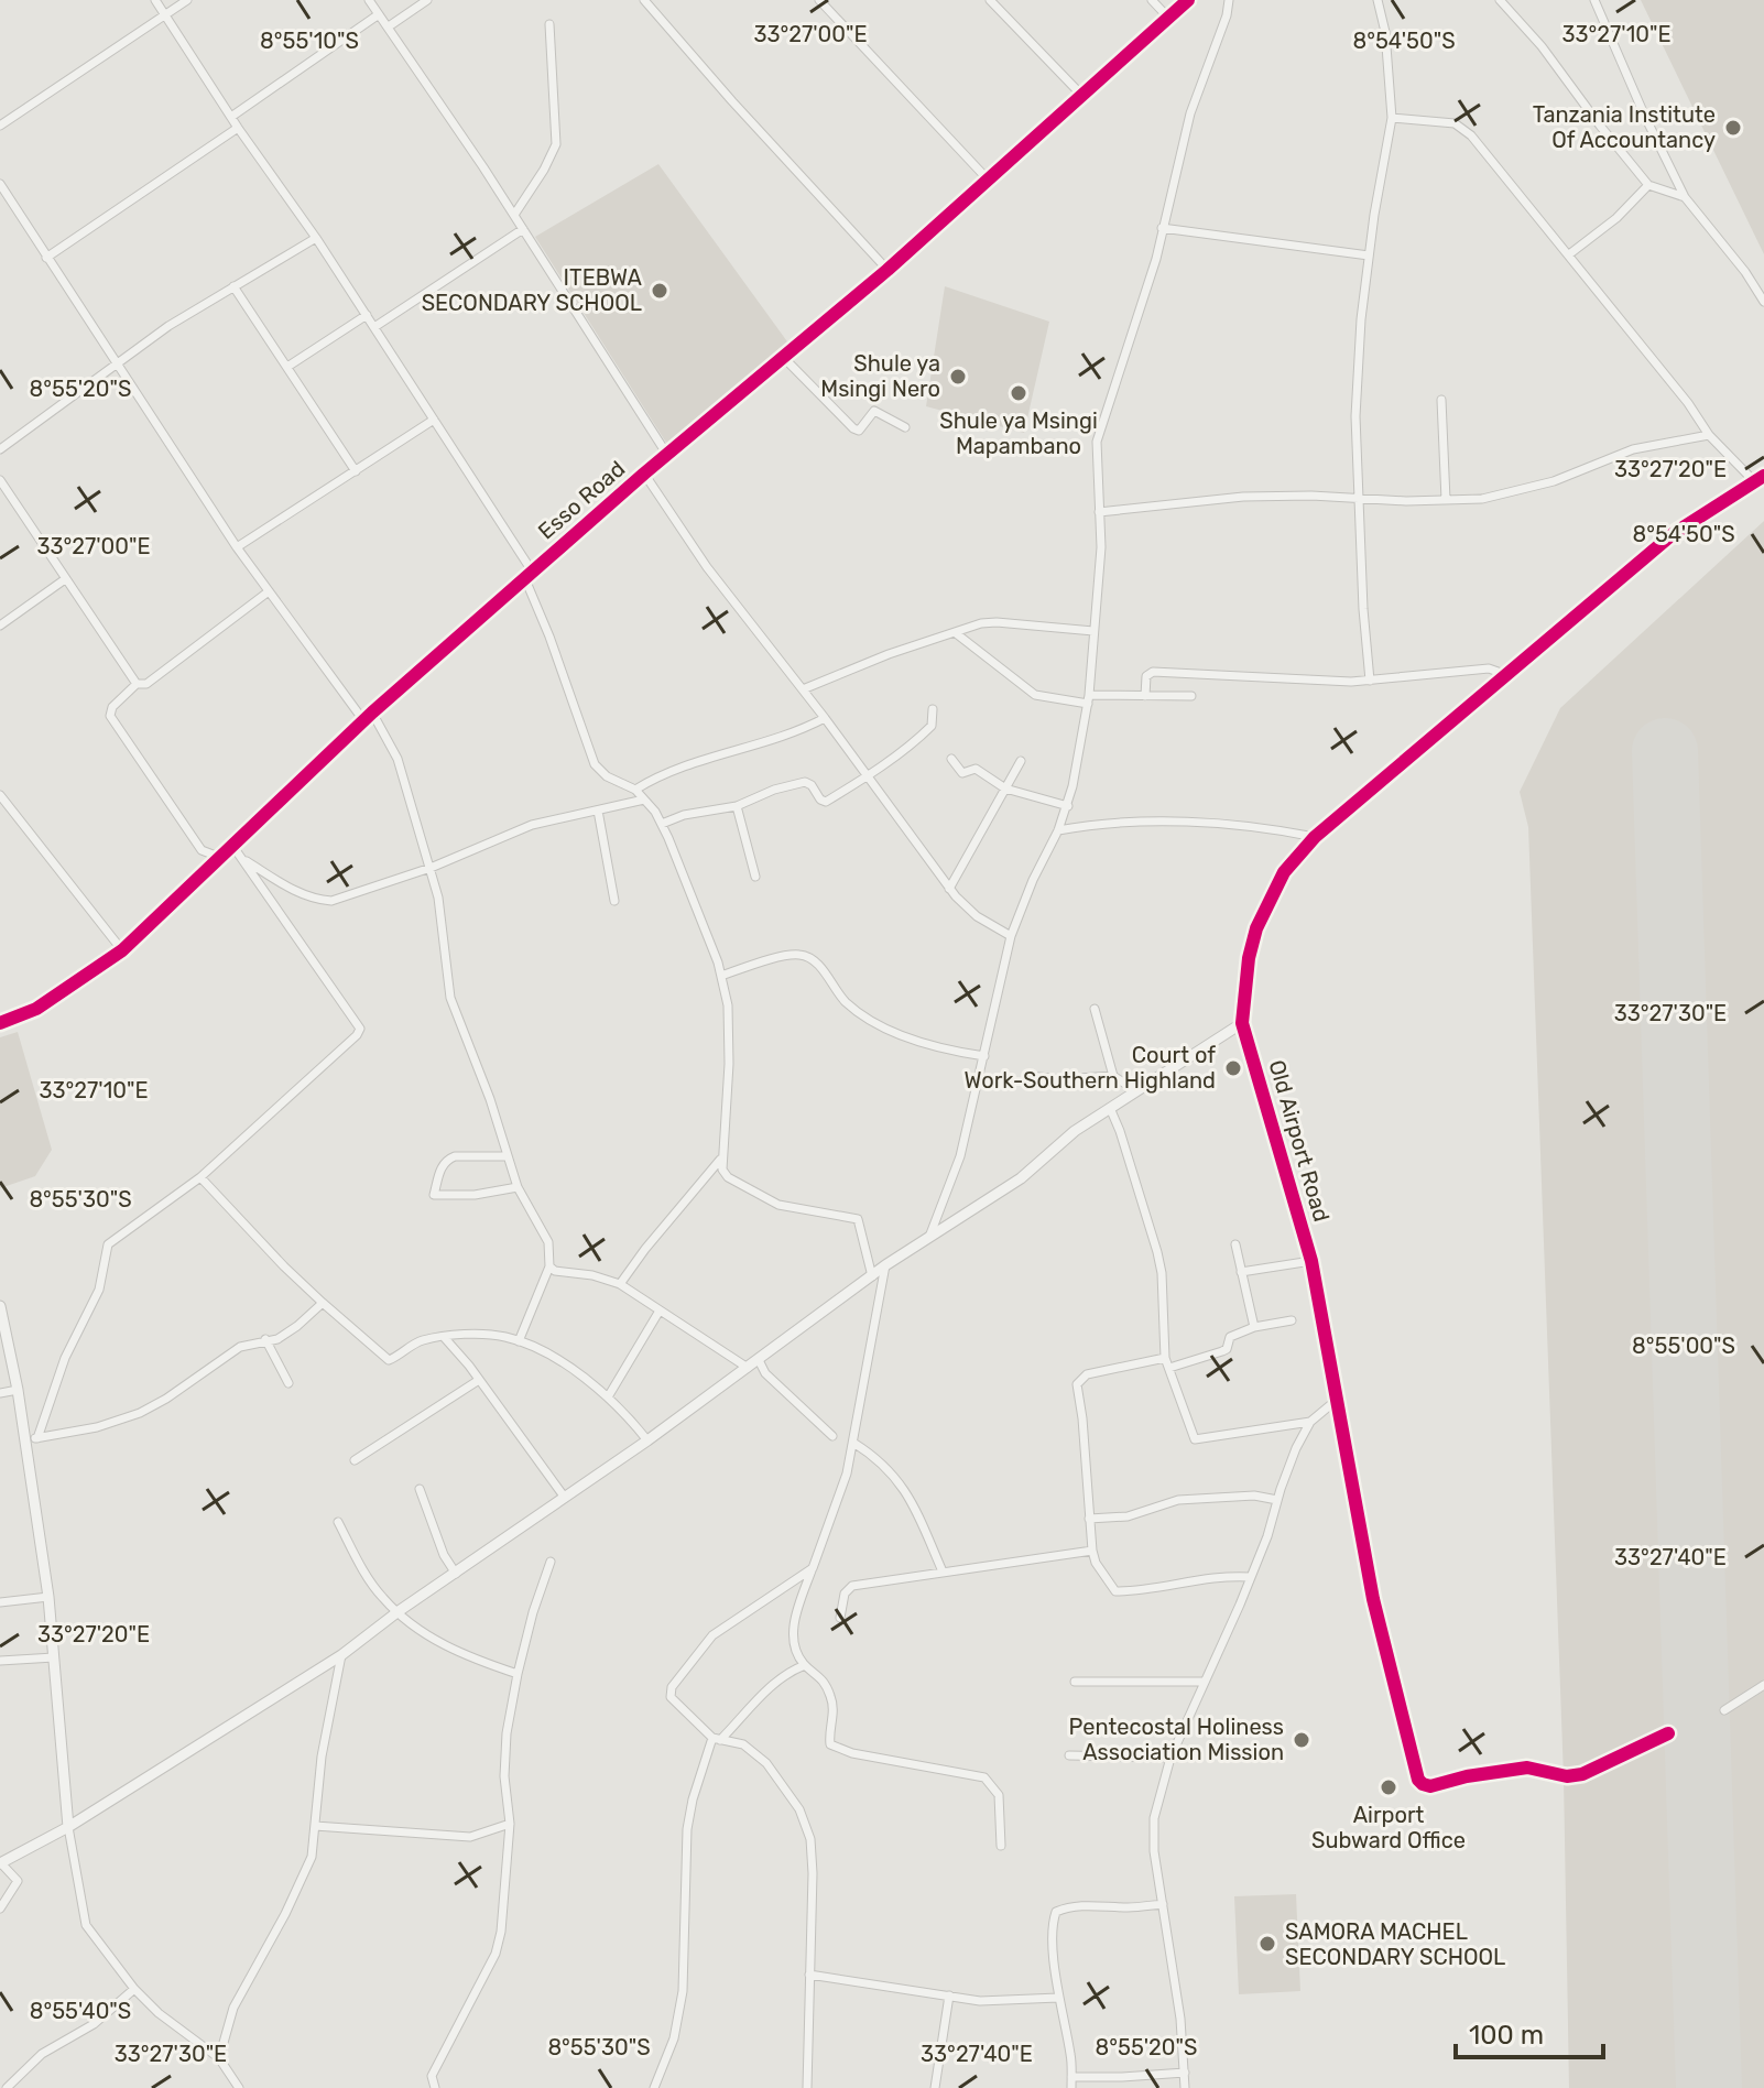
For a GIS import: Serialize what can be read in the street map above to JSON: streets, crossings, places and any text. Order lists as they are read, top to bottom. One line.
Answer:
{"streets":{"street":["Esso Road","Old Airport Road"]},"places":["Tanzania Institute Of Accountancy","ITEBWA SECONDARY SCHOOL","Shule ya Msingi Nero","Shule ya Msingi Mapambano","Court of Work-Southern Highland","Pentecostal Holiness Association Mission","Airport Subward Office","SAMORA MACHEL SECONDARY SCHOOL"],"scale_bar":"100 m","coordinates":["33°27'10\"E","33°27'00\"E","8°55'10\"S","8°54'50\"S","8°55'20\"S","33°27'20\"E","33°27'30\"E","8°55'30\"S","8°55'00\"S","33°27'40\"E","8°55'40\"S"]}
